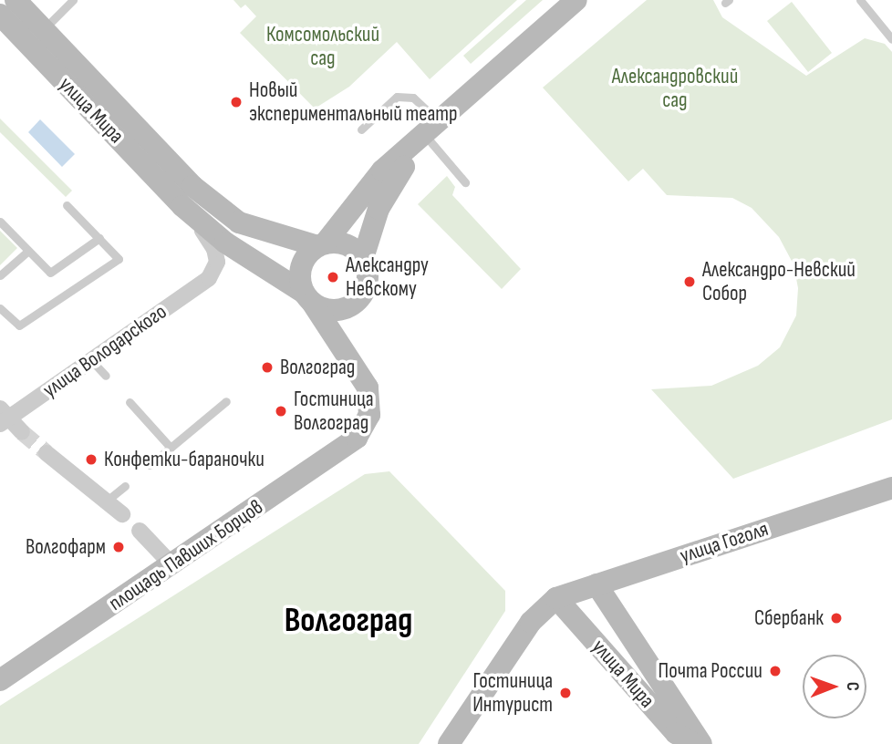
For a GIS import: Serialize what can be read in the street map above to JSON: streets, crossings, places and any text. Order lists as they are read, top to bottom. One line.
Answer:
{"streets":{"street":["улица Мира","улица Володарского","улица Гоголя","площадь Павших Борцов"]},"crossings":[["улица Мира","улица Володарского"],["улица Мира","улица Гоголя"],["улица Мира","площадь Павших Борцов"]],"districts":["Волгоград"],"parks":["Комсомольский сад","Александровский сад"],"places":["Новый экспериментальный театр","Александру Невскому","Александро-Невский Собор","Волгоград","Гостиница Волгоград","Конфетки-бараночки","Волгофарм","Сбербанк","Почта России","Гостиница Интурист"],"north":"right"}
